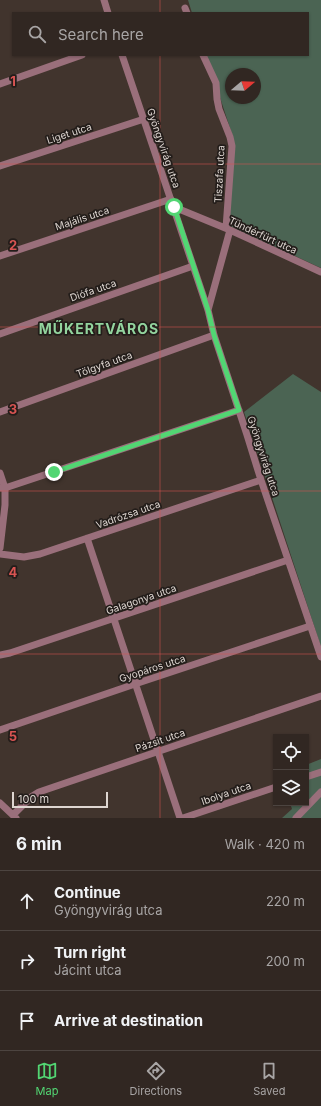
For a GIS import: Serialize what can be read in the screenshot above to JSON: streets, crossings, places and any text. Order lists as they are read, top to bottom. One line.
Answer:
{"streets":{"street":["Liget utca","Gyöngyvirág utca","Tiszafa utca","Majális utca","Tündérfürt utca","Diófa utca","Tölgyfa utca","Vadrózsa utca","Galagonya utca","Gyopáros utca","Pázsit utca","Ibolya utca"]},"crossings":[["Liget utca","Gyöngyvirág utca"],["Gyöngyvirág utca","Tiszafa utca"],["Gyöngyvirág utca","Majális utca"],["Gyöngyvirág utca","Tündérfürt utca"],["Gyöngyvirág utca","Diófa utca"],["Gyöngyvirág utca","Tölgyfa utca"],["Gyöngyvirág utca","Vadrózsa utca"],["Gyöngyvirág utca","Galagonya utca"],["Gyöngyvirág utca","Gyopáros utca"],["Tiszafa utca","Tündérfürt utca"]],"districts":["MŰKERTVÁROS"],"scale_bar":"100 m","north":"right","page":{"search":"Search here","scale":"100 m","heading":["6 min","Walk · 420 m"],"list":[["Continue","Gyöngyvirág utca","220 m"],["Turn right","Jácint utca","200 m"],"Arrive at destination"],"nav":["Map","Directions","Saved"]},"grid":{"rows":["1","2","3","4","5"]}}
